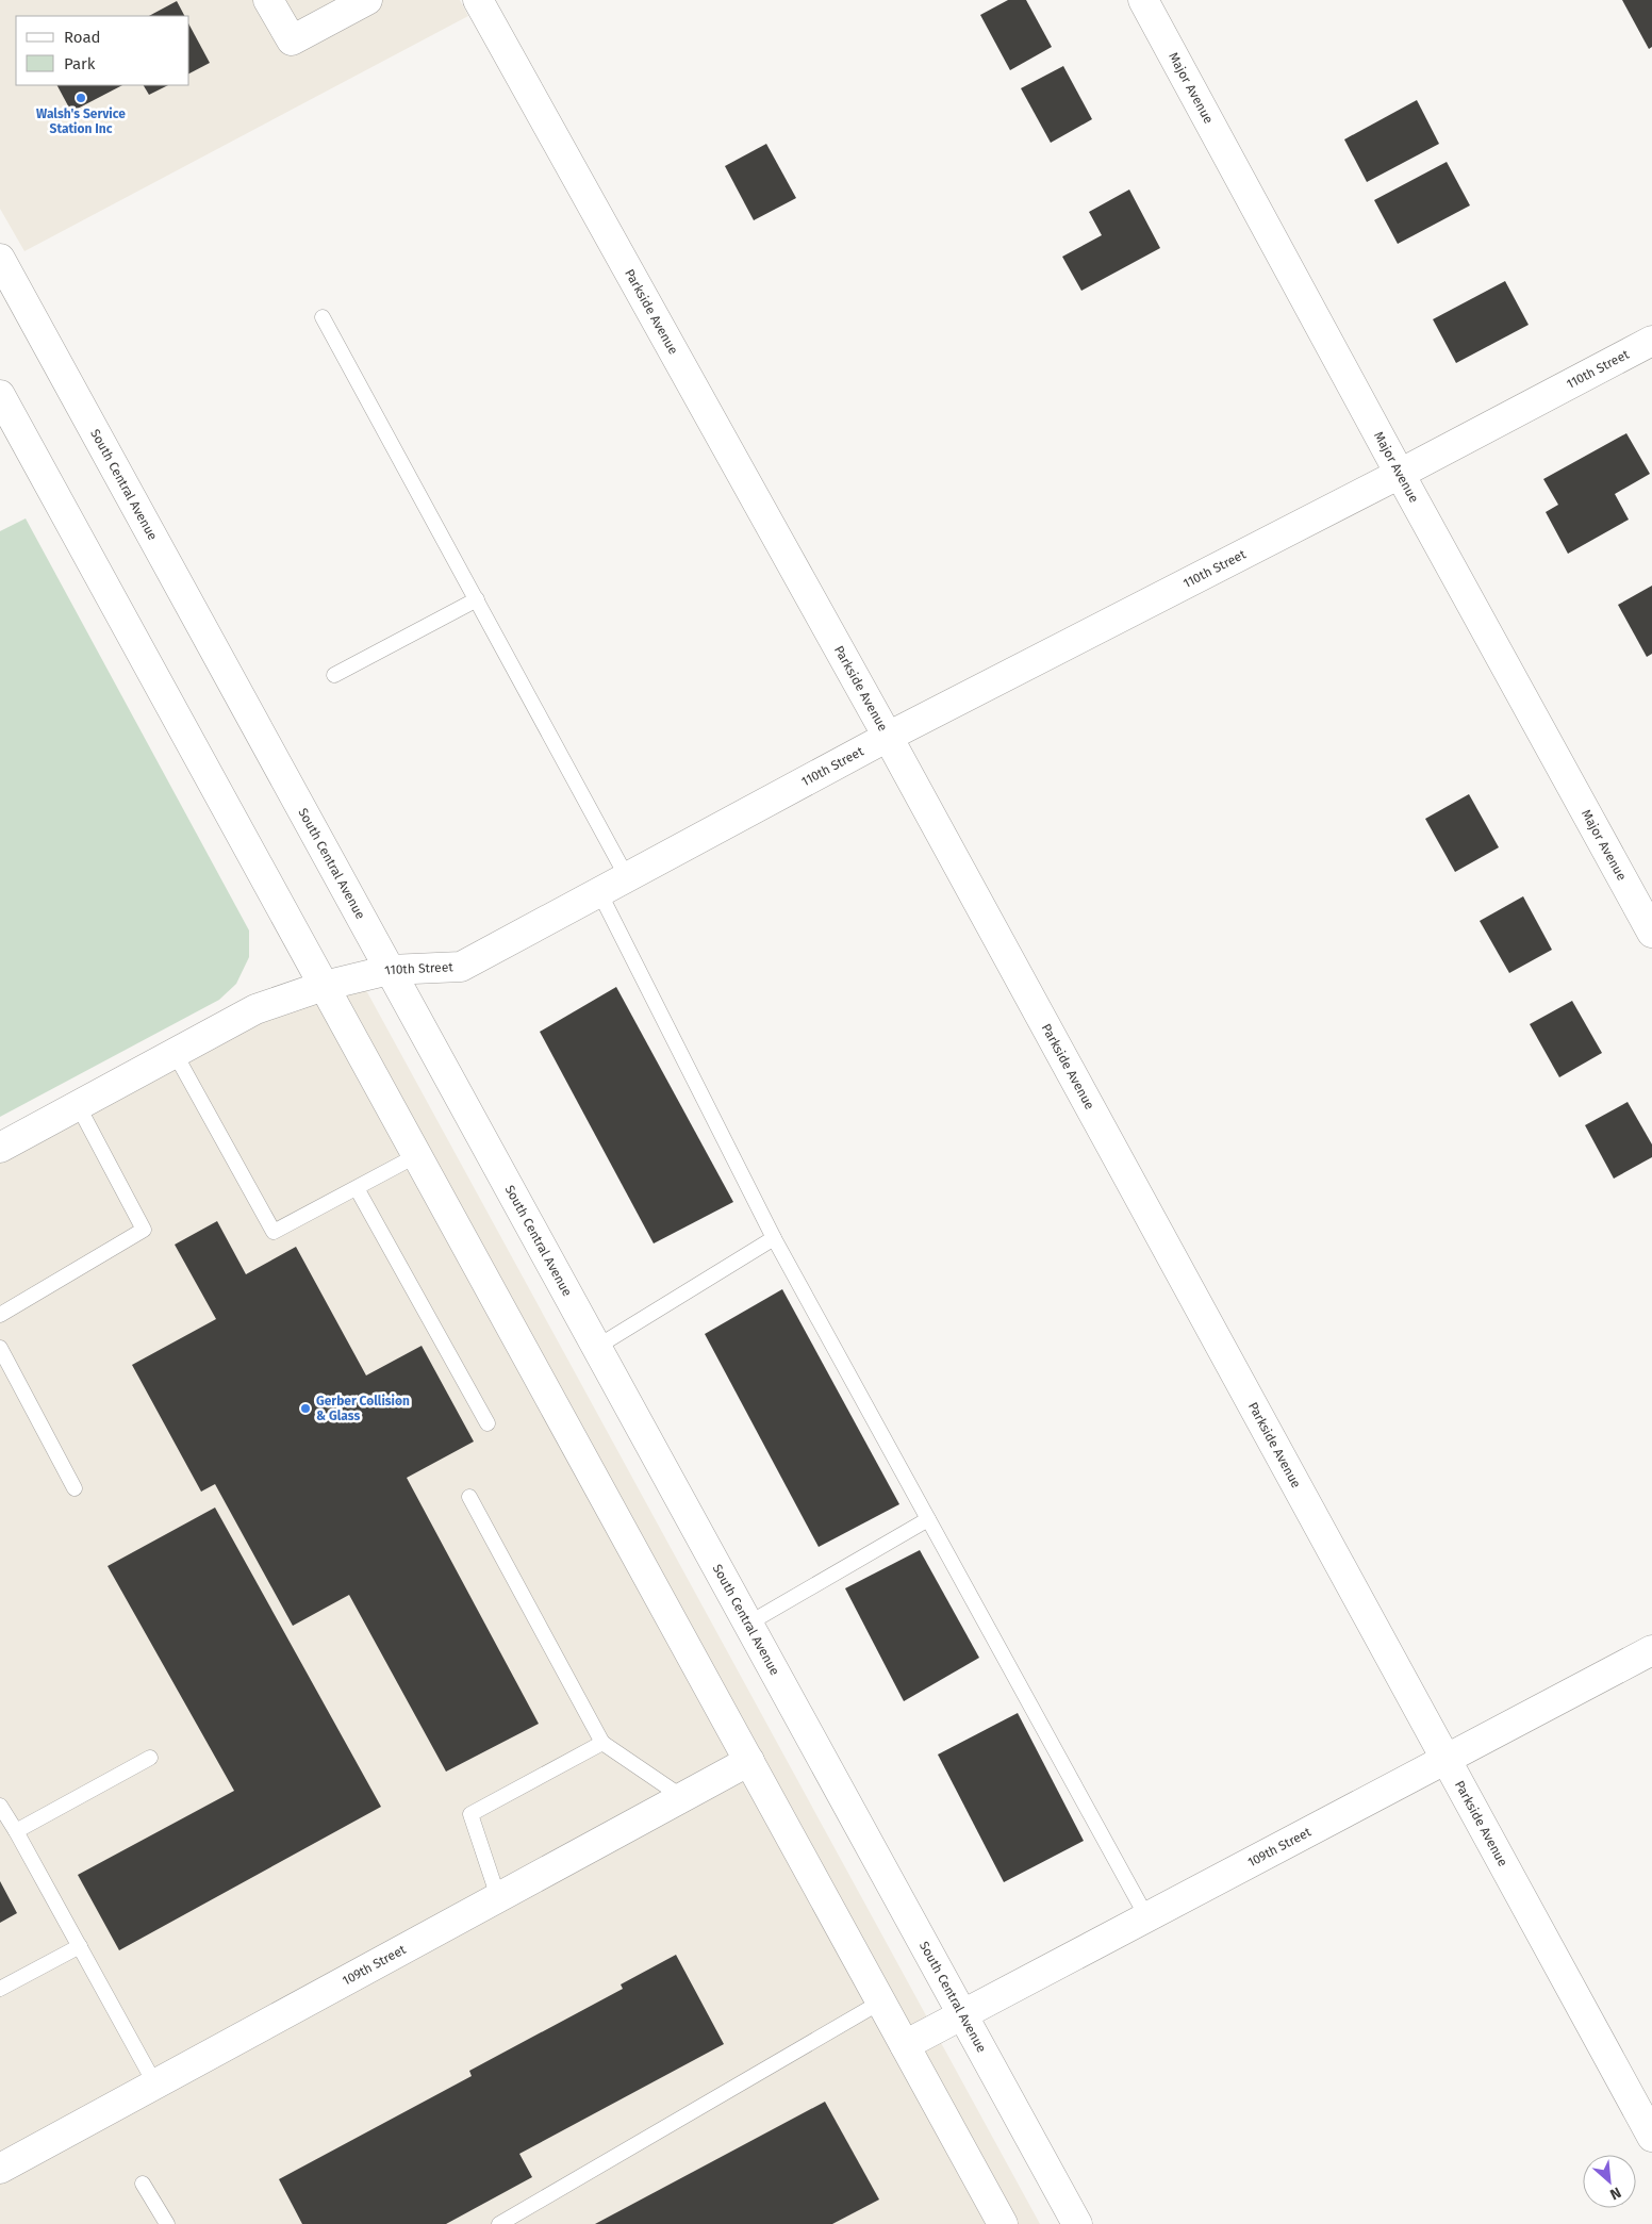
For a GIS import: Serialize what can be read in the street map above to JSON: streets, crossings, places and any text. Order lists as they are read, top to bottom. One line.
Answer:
{"streets":{"street":["Major Avenue","Parkside Avenue","110th Street","South Central Avenue","109th Street"]},"crossings":[["Major Avenue","110th Street"],["Parkside Avenue","110th Street"],["Parkside Avenue","109th Street"],["110th Street","South Central Avenue"],["South Central Avenue","109th Street"]],"places":["Walsh's Service Station Inc","Gerber Collision & Glass"],"legend":["Road","Park"],"north":"bottom right"}
